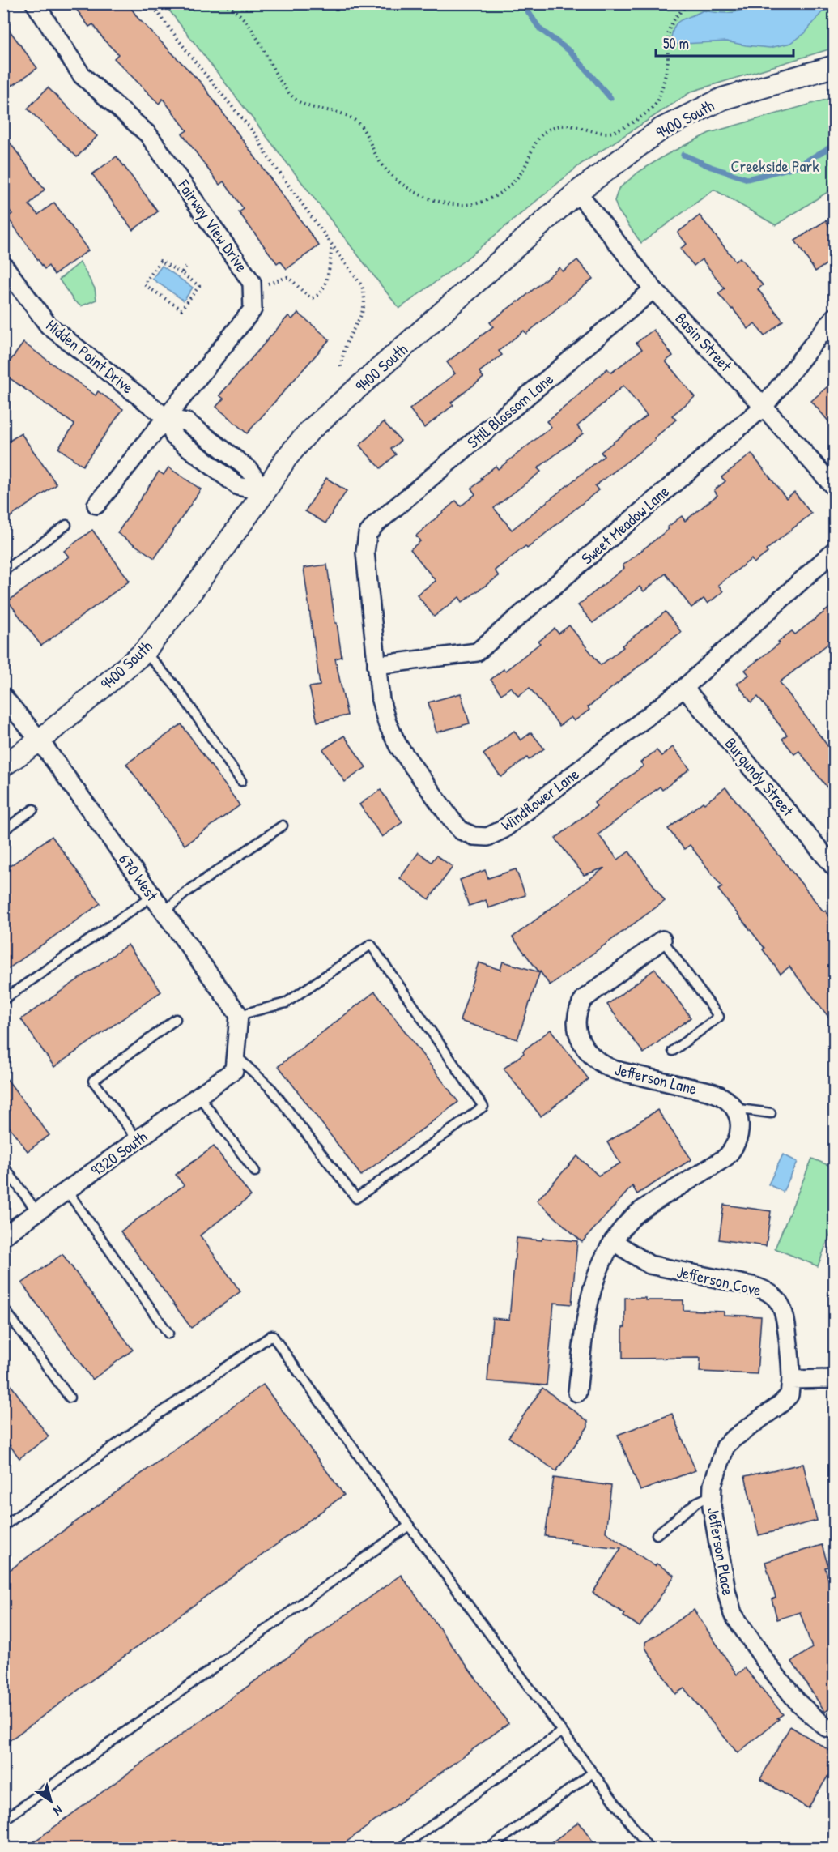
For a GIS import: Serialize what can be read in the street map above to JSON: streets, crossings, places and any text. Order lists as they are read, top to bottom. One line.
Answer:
{"streets":{"street":["9400 South","Fairway View Drive","Basin Street","Hidden Point Drive","Still Blossom Lane","Sweet Meadow Lane","Burgundy Street","Windflower Lane","670 West","Jefferson Lane","9320 South","Jefferson Cove","Jefferson Place"]},"crossings":[["9400 South","Basin Street"],["9400 South","Hidden Point Drive"],["9400 South","670 West"],["Fairway View Drive","Hidden Point Drive"],["Basin Street","Still Blossom Lane"],["Basin Street","Sweet Meadow Lane"],["Still Blossom Lane","Windflower Lane"],["Sweet Meadow Lane","Windflower Lane"],["Burgundy Street","Windflower Lane"],["Jefferson Cove","Jefferson Place"]],"parks":["Creekside Park"],"scale_bar":"50 m","north":"bottom right"}
